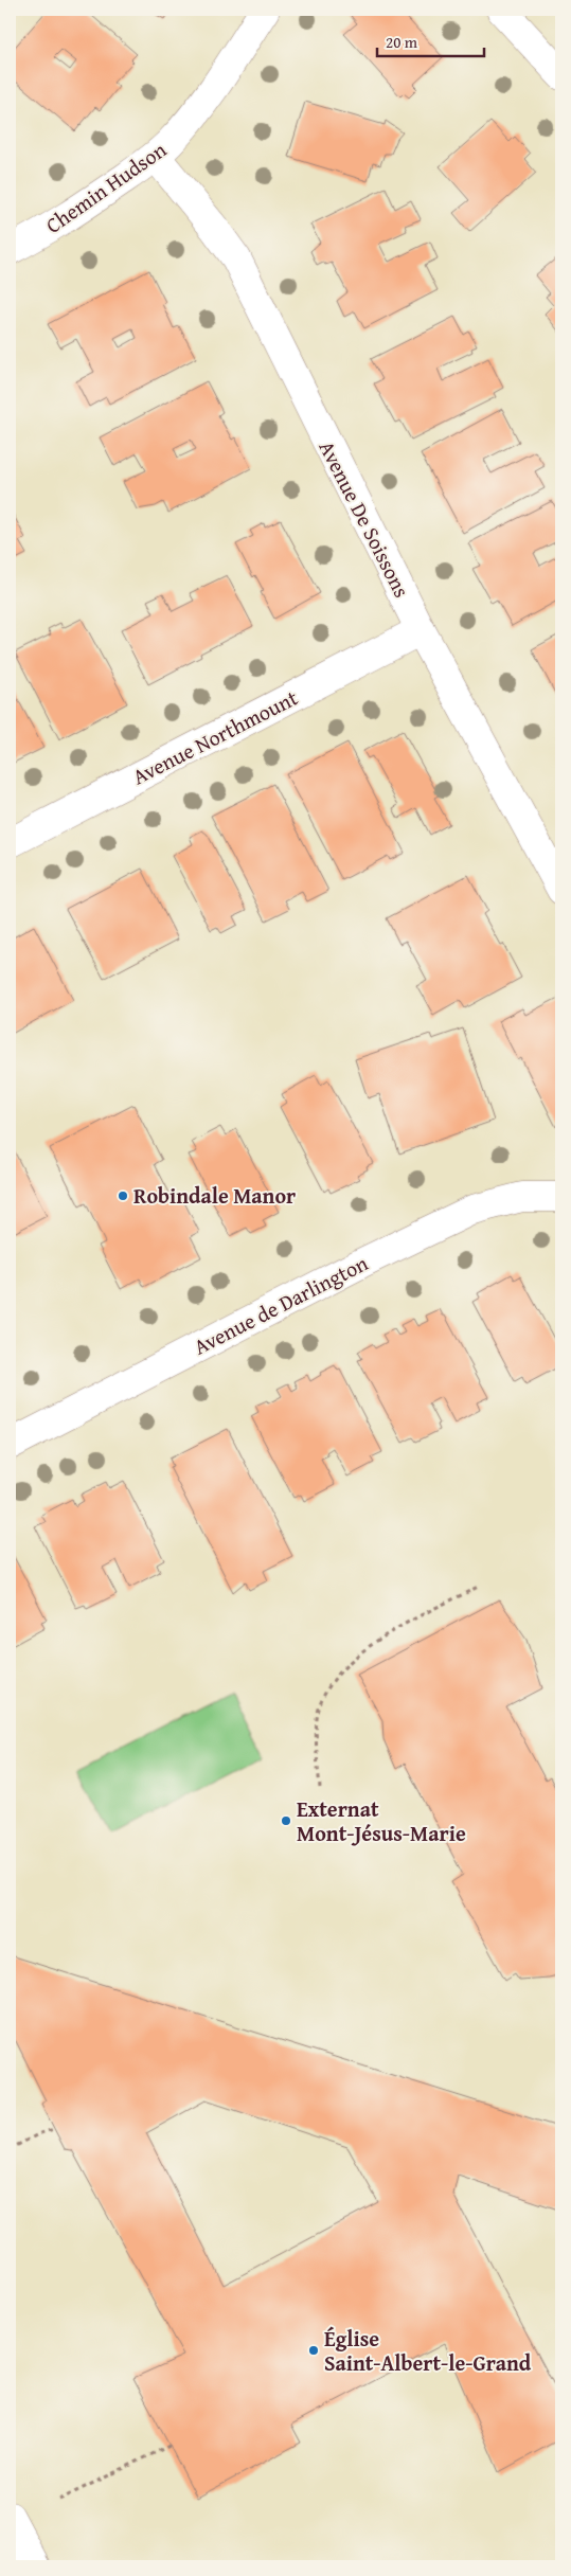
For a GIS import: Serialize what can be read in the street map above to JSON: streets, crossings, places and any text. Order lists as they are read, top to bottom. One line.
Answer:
{"streets":{"street":["Chemin Hudson","Avenue De Soissons","Avenue Northmount","Avenue de Darlington"]},"crossings":[["Chemin Hudson","Avenue De Soissons"],["Avenue De Soissons","Avenue Northmount"]],"places":["Robindale Manor","Externat Mont-Jésus-Marie","Église Saint-Albert-le-Grand"],"scale_bar":"20 m"}
